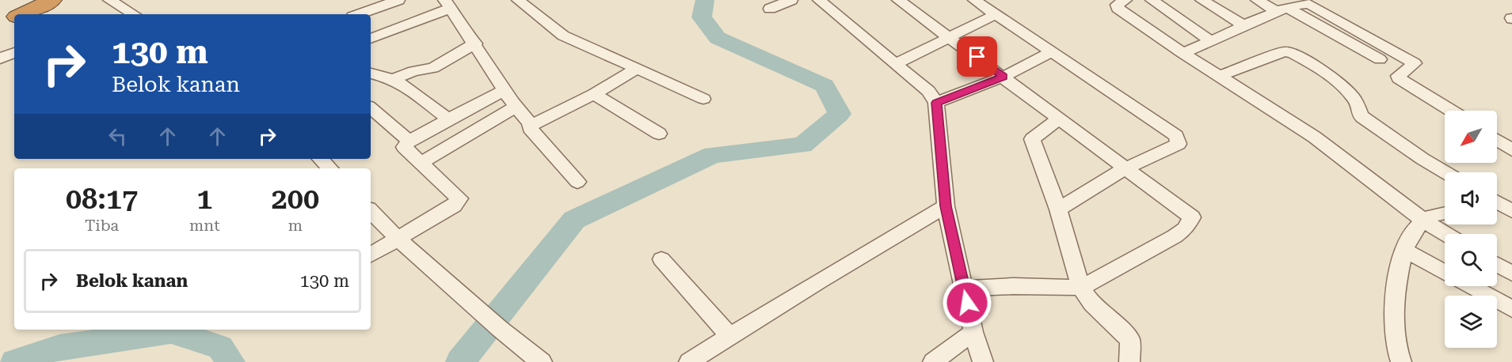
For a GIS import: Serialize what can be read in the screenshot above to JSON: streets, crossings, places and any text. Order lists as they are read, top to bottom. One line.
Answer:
{"north":"bottom left","page":{"turn":["130 m","Belok kanan"],"eta":["08:17","Tiba","1","mnt","200","m"],"list":[{"name":"Belok kanan","value":"130 m"}]}}
